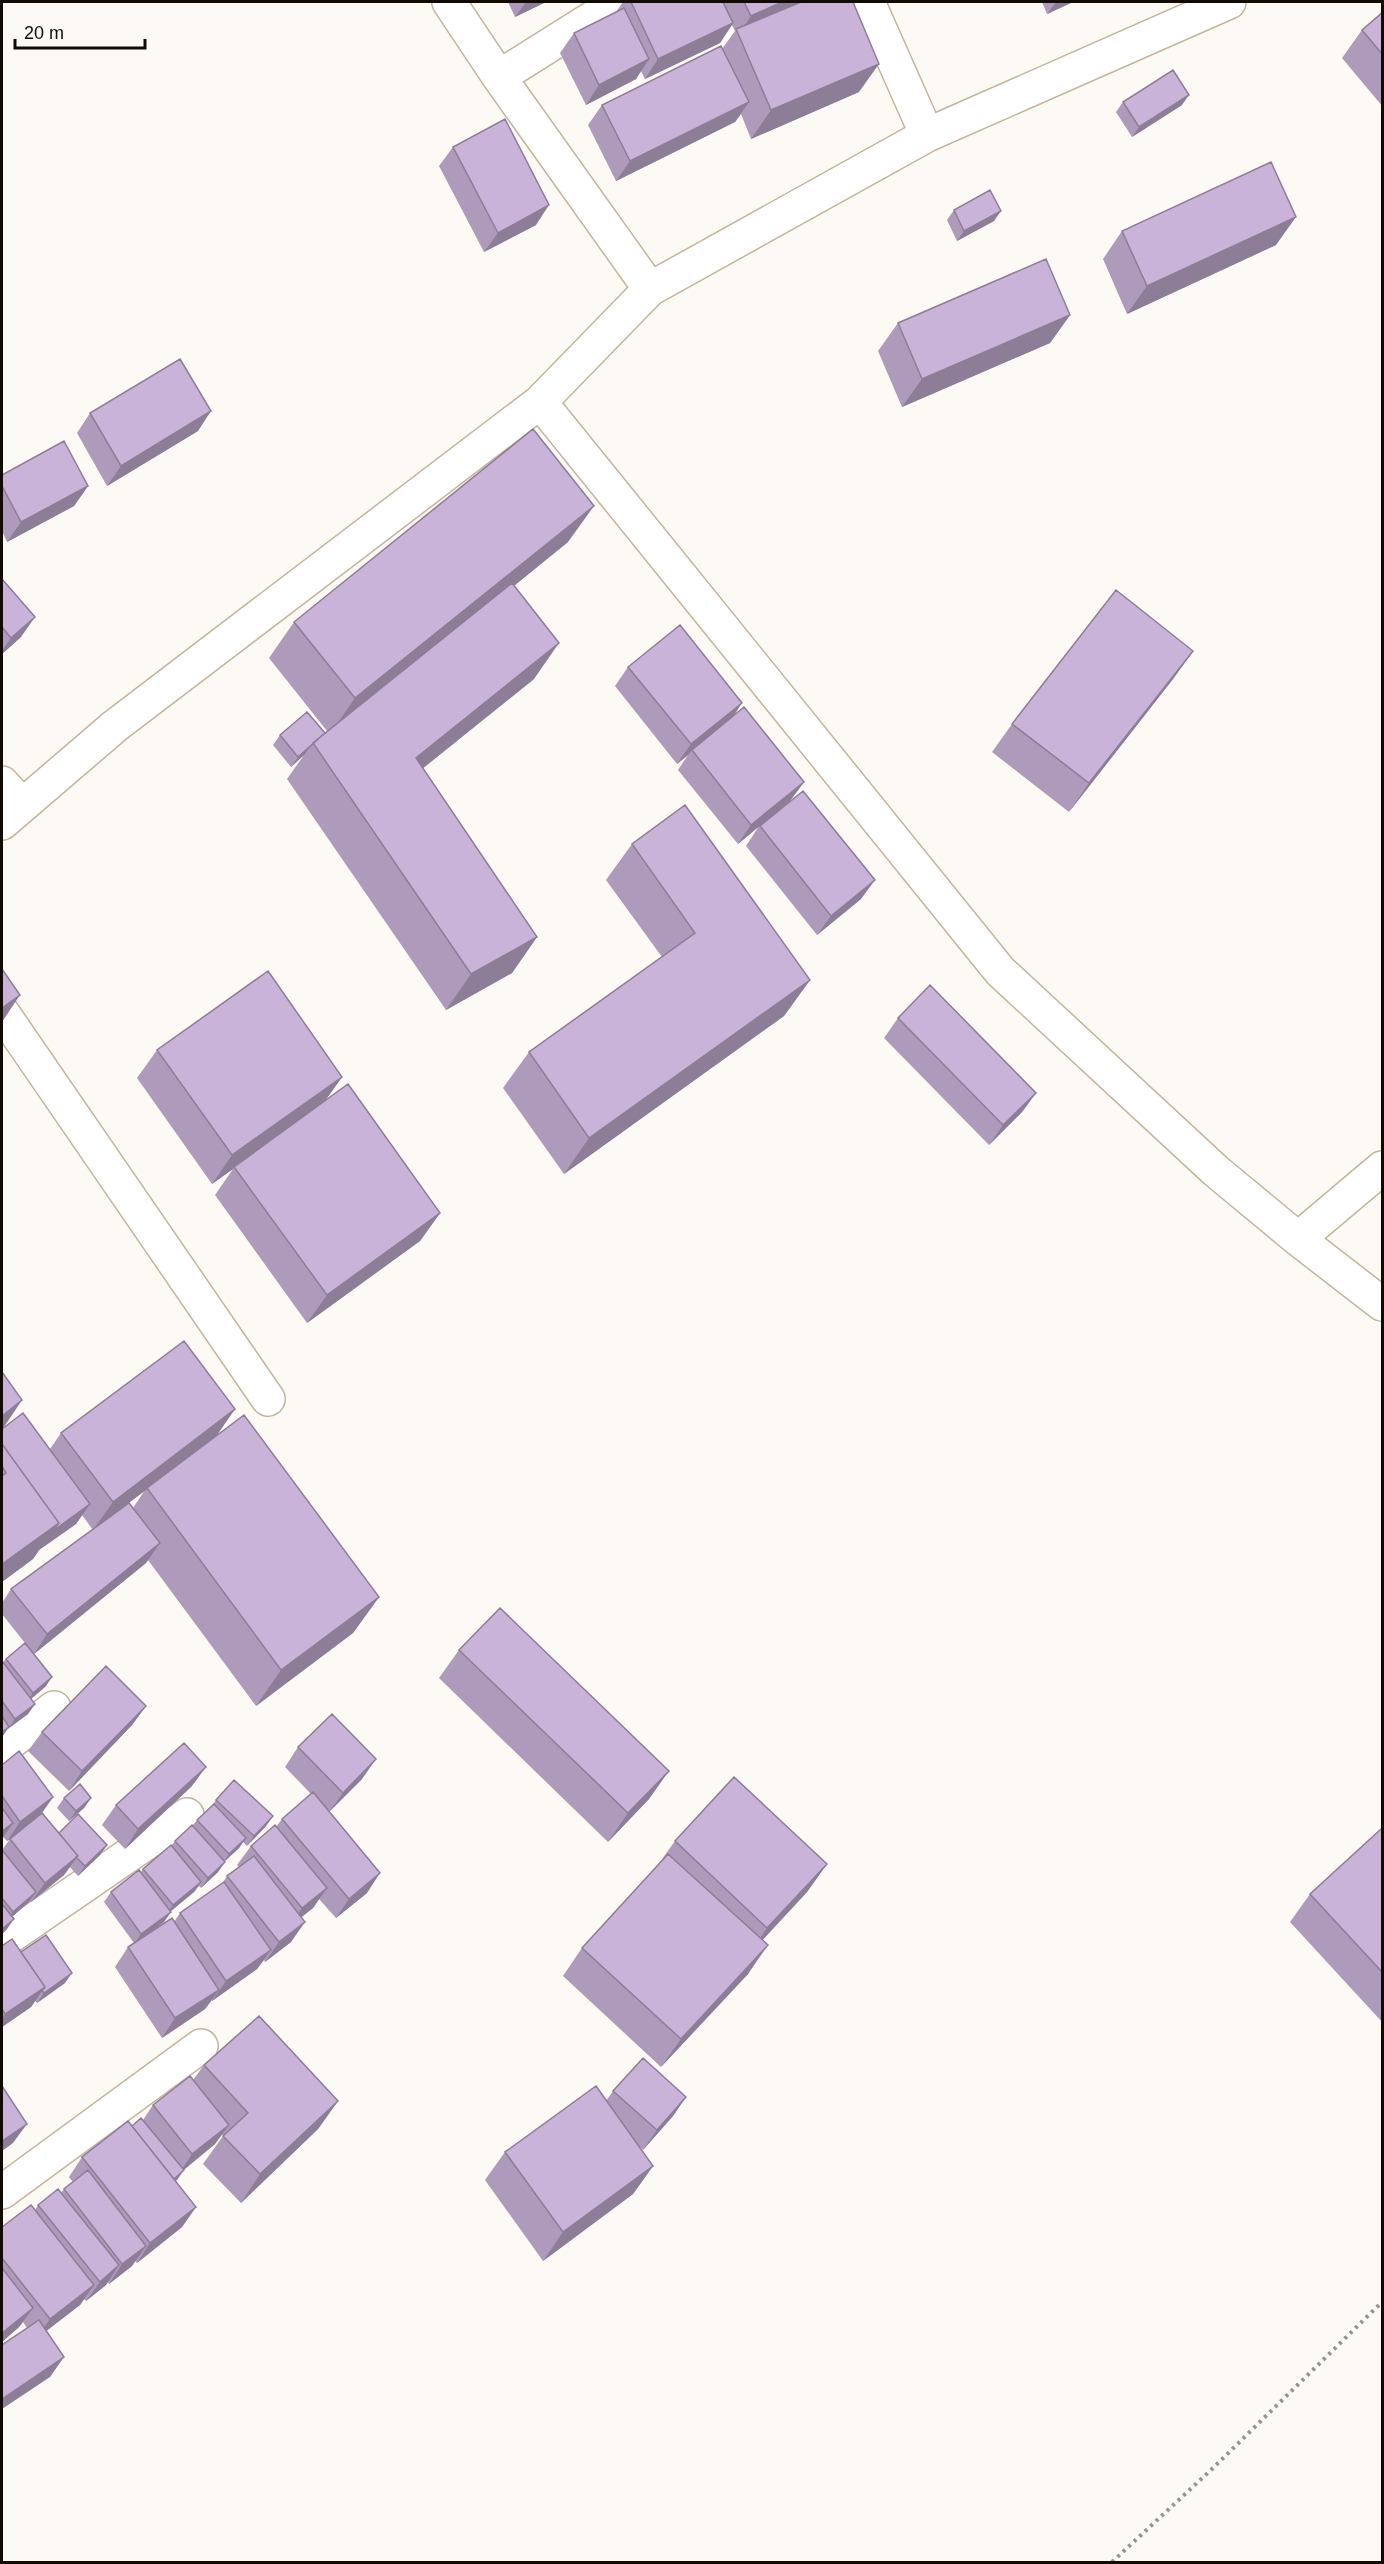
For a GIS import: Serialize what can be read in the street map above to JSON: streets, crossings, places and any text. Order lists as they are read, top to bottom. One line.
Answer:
{"scale_bar":"20 m"}
